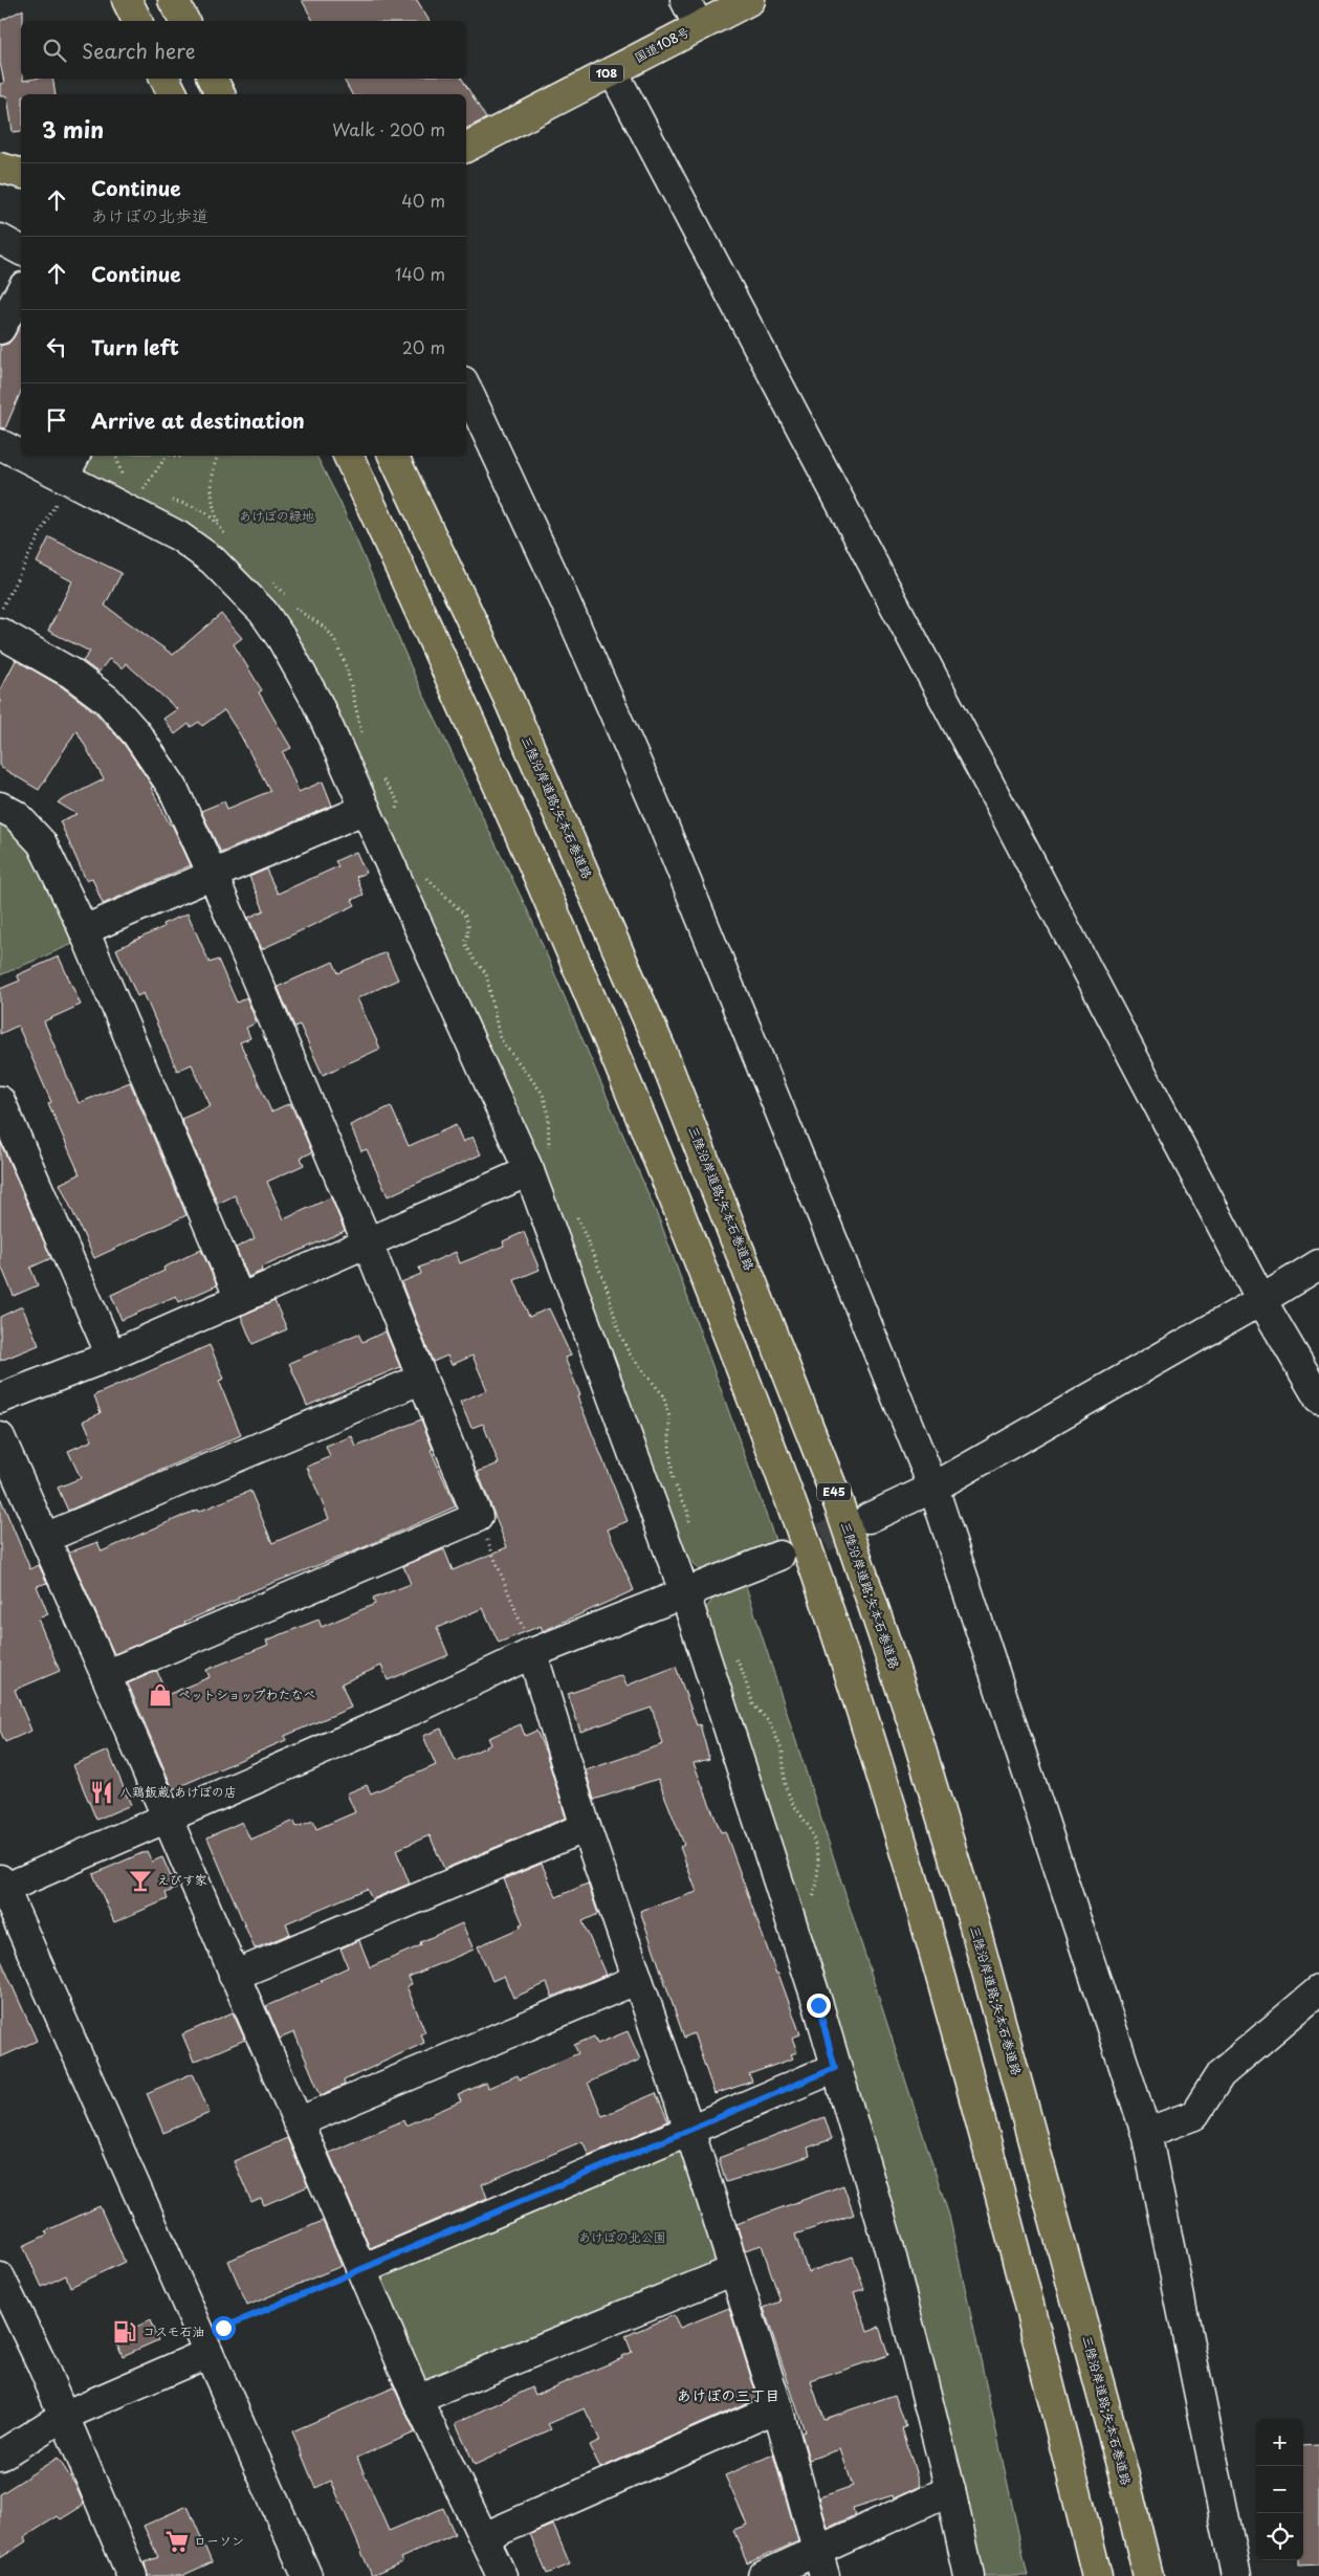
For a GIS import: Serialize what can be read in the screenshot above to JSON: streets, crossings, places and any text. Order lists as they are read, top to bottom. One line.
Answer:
{"streets":{"highway":["国道108号","108","三陸沿岸道路;矢本石巻道路","E45"]},"districts":["あけぼの三丁目"],"parks":["あけぼの緑地","あけぼの北公園"],"places":{"shop":["ペットショップわたなべ"],"restaurant":["八鶏飯蔵 あけぼの店"],"bar":["えびす家"],"fuel station":["コスモ石油"],"supermarket":["ローソン"]},"page":{"search":"Search here","heading":["3 min","Walk · 200 m"],"list":[["Continue","あけぼの北歩道","40 m"],["Continue","140 m"],["Turn left","20 m"],"Arrive at destination"],"map_buttons":["+","−"]}}
